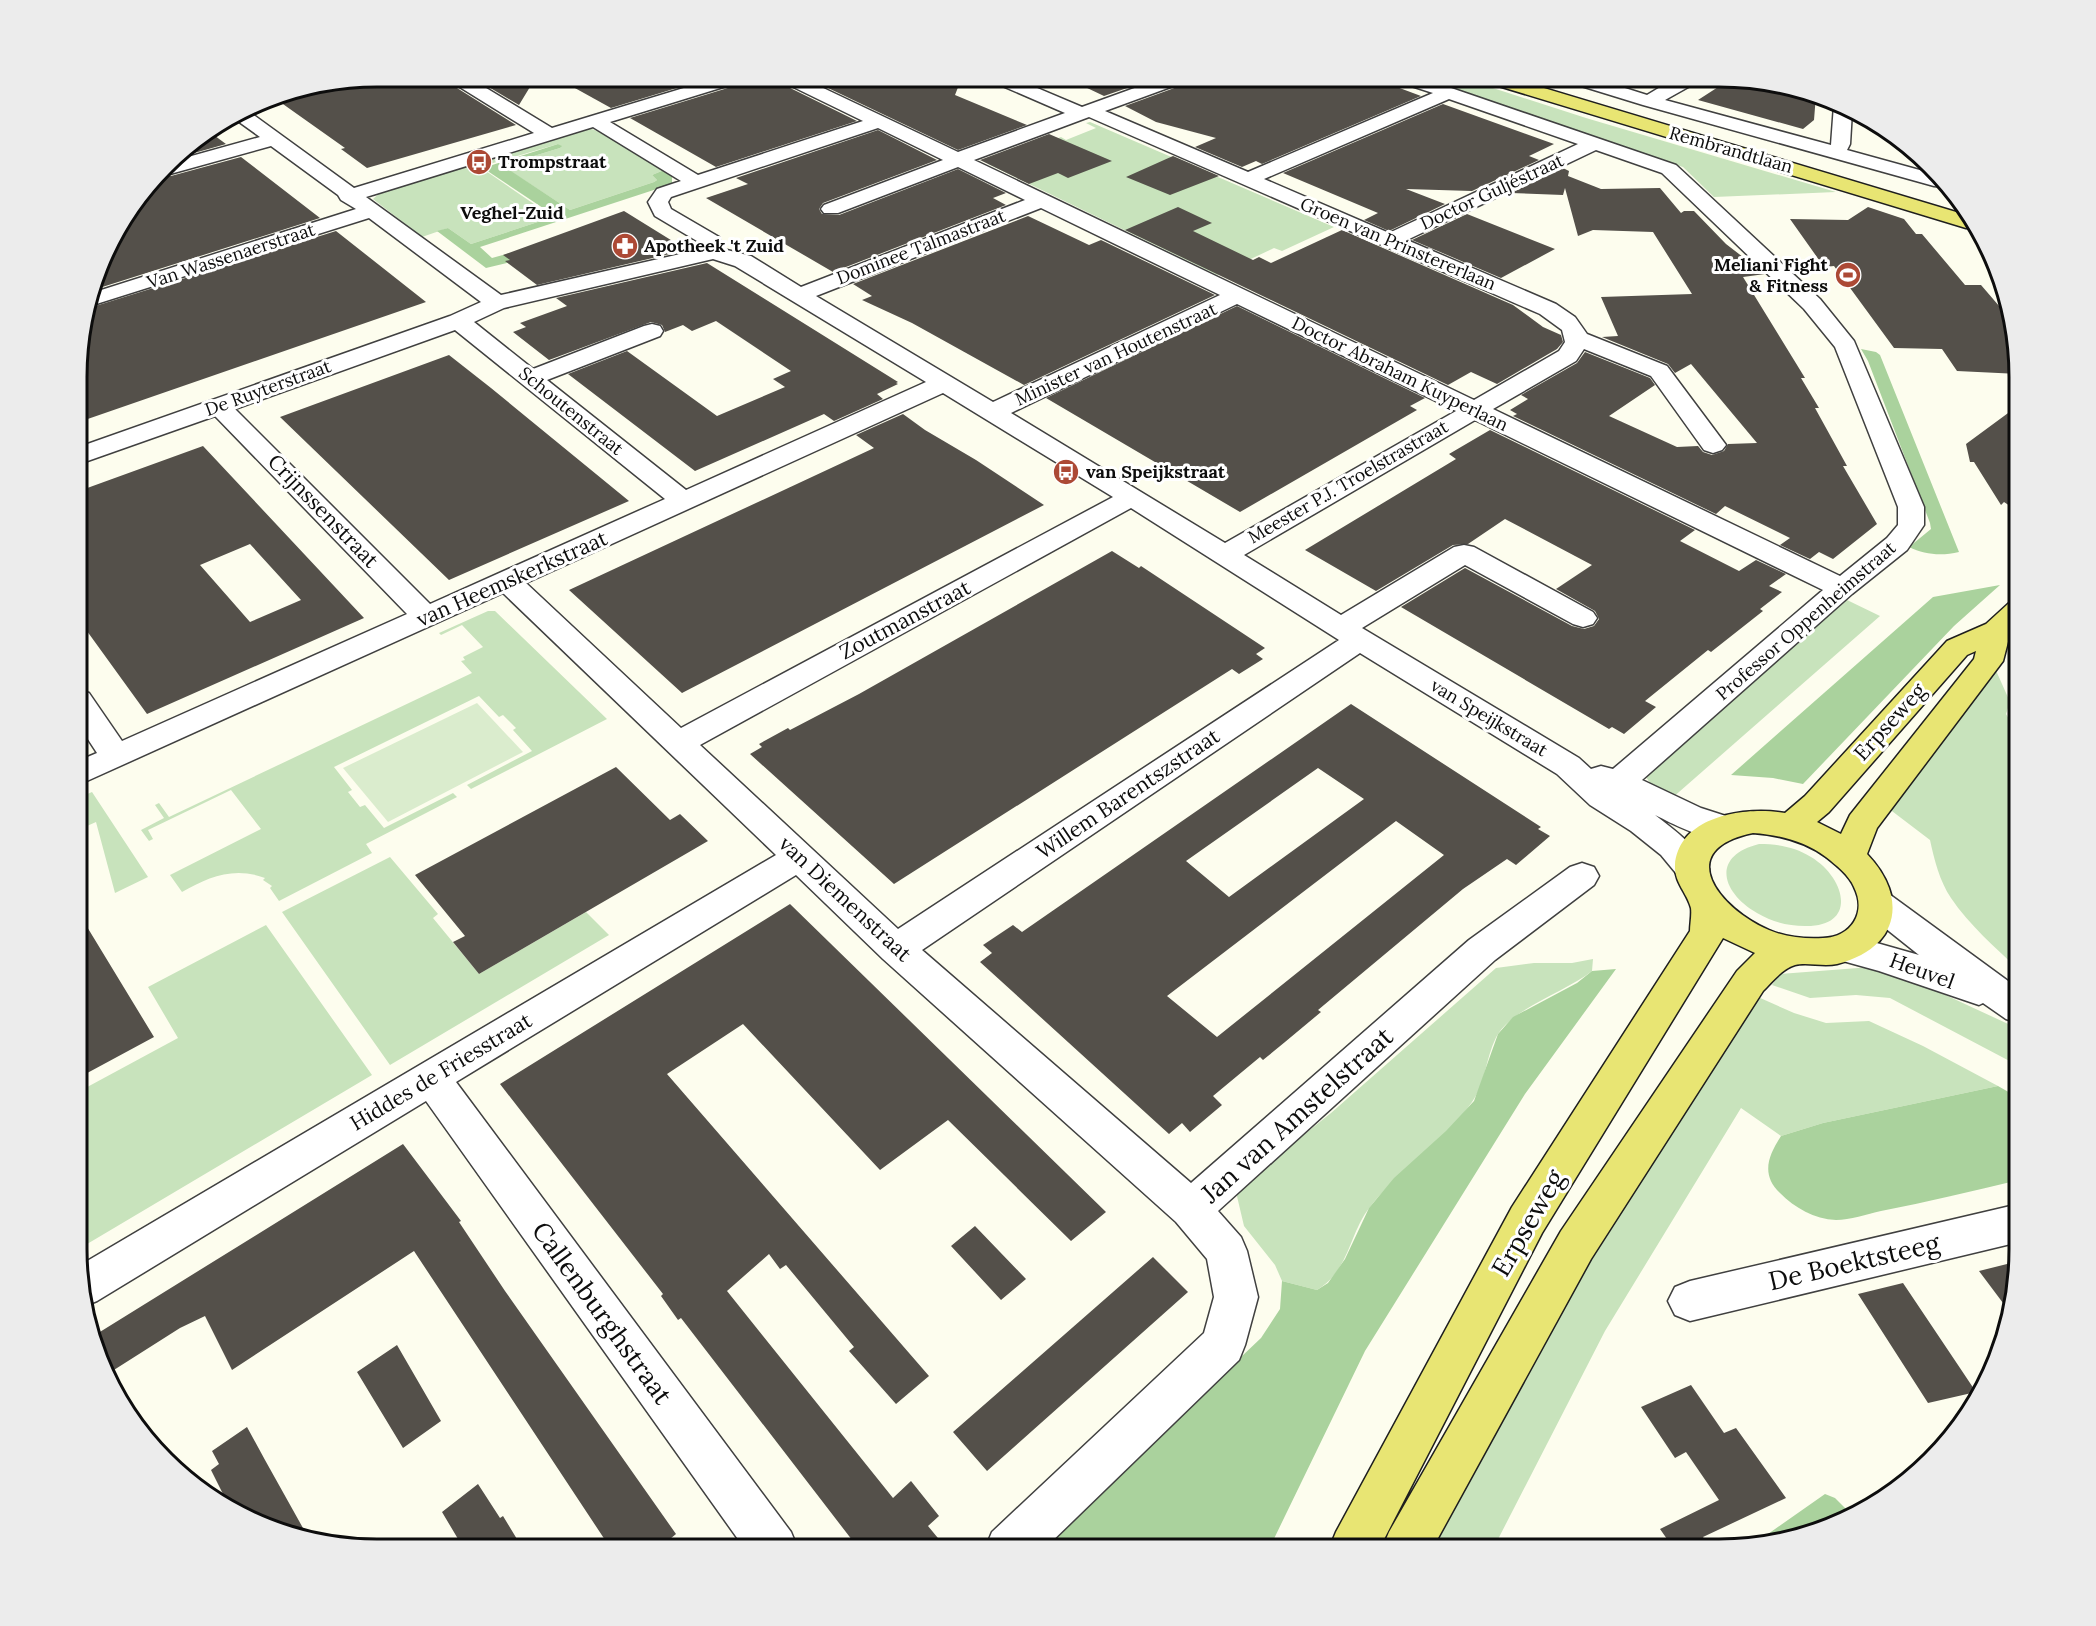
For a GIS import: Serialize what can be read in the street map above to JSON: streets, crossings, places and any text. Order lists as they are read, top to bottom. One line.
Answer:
{"streets":{"main road":["Rembrandtlaan","Erpseweg"],"street":["Doctor Guljéstraat","Groen van Prinstererlaan","Dominee Talmastraat","Van Wassenaerstraat","Minister van Houtenstraat","Doctor Abraham Kuyperlaan","De Ruyterstraat","Schoutenstraat","Meester P.J. Troelstrastraat","Crijnssenstraat","van Heemskerkstraat","Zoutmanstraat","Professor Oppenheimstraat","van Speijkstraat","Willem Barentszstraat","van Diemenstraat","Heuvel","Hiddes de Friesstraat","Jan van Amstelstraat","De Boektsteeg","Callenburghstraat"]},"crossings":[["Doctor Guljéstraat","Groen van Prinstererlaan"],["Doctor Guljéstraat","Professor Oppenheimstraat"],["Dominee Talmastraat","Doctor Abraham Kuyperlaan"],["Dominee Talmastraat","van Speijkstraat"],["Minister van Houtenstraat","Doctor Abraham Kuyperlaan"],["Minister van Houtenstraat","van Speijkstraat"],["Doctor Abraham Kuyperlaan","Meester P.J. Troelstrastraat"],["Doctor Abraham Kuyperlaan","Professor Oppenheimstraat"],["De Ruyterstraat","Schoutenstraat"],["De Ruyterstraat","Crijnssenstraat"],["De Ruyterstraat","van Speijkstraat"],["Schoutenstraat","van Heemskerkstraat"],["Meester P.J. Troelstrastraat","van Speijkstraat"],["Crijnssenstraat","van Heemskerkstraat"],["van Heemskerkstraat","van Speijkstraat"],["van Heemskerkstraat","van Diemenstraat"],["Zoutmanstraat","van Speijkstraat"],["Zoutmanstraat","van Diemenstraat"],["Professor Oppenheimstraat","van Speijkstraat"],["van Speijkstraat","Erpseweg"],["van Speijkstraat","Willem Barentszstraat"],["van Speijkstraat","Heuvel"],["Erpseweg","Heuvel"],["Willem Barentszstraat","van Diemenstraat"],["van Diemenstraat","Hiddes de Friesstraat"],["van Diemenstraat","Jan van Amstelstraat"],["Hiddes de Friesstraat","Callenburghstraat"]],"districts":["Veghel-Zuid"],"places":{"bus stop":["Trompstraat","van Speijkstraat"],"pharmacy":["Apotheek 't Zuid"],"sports":["Meliani Fight & Fitness"]}}
